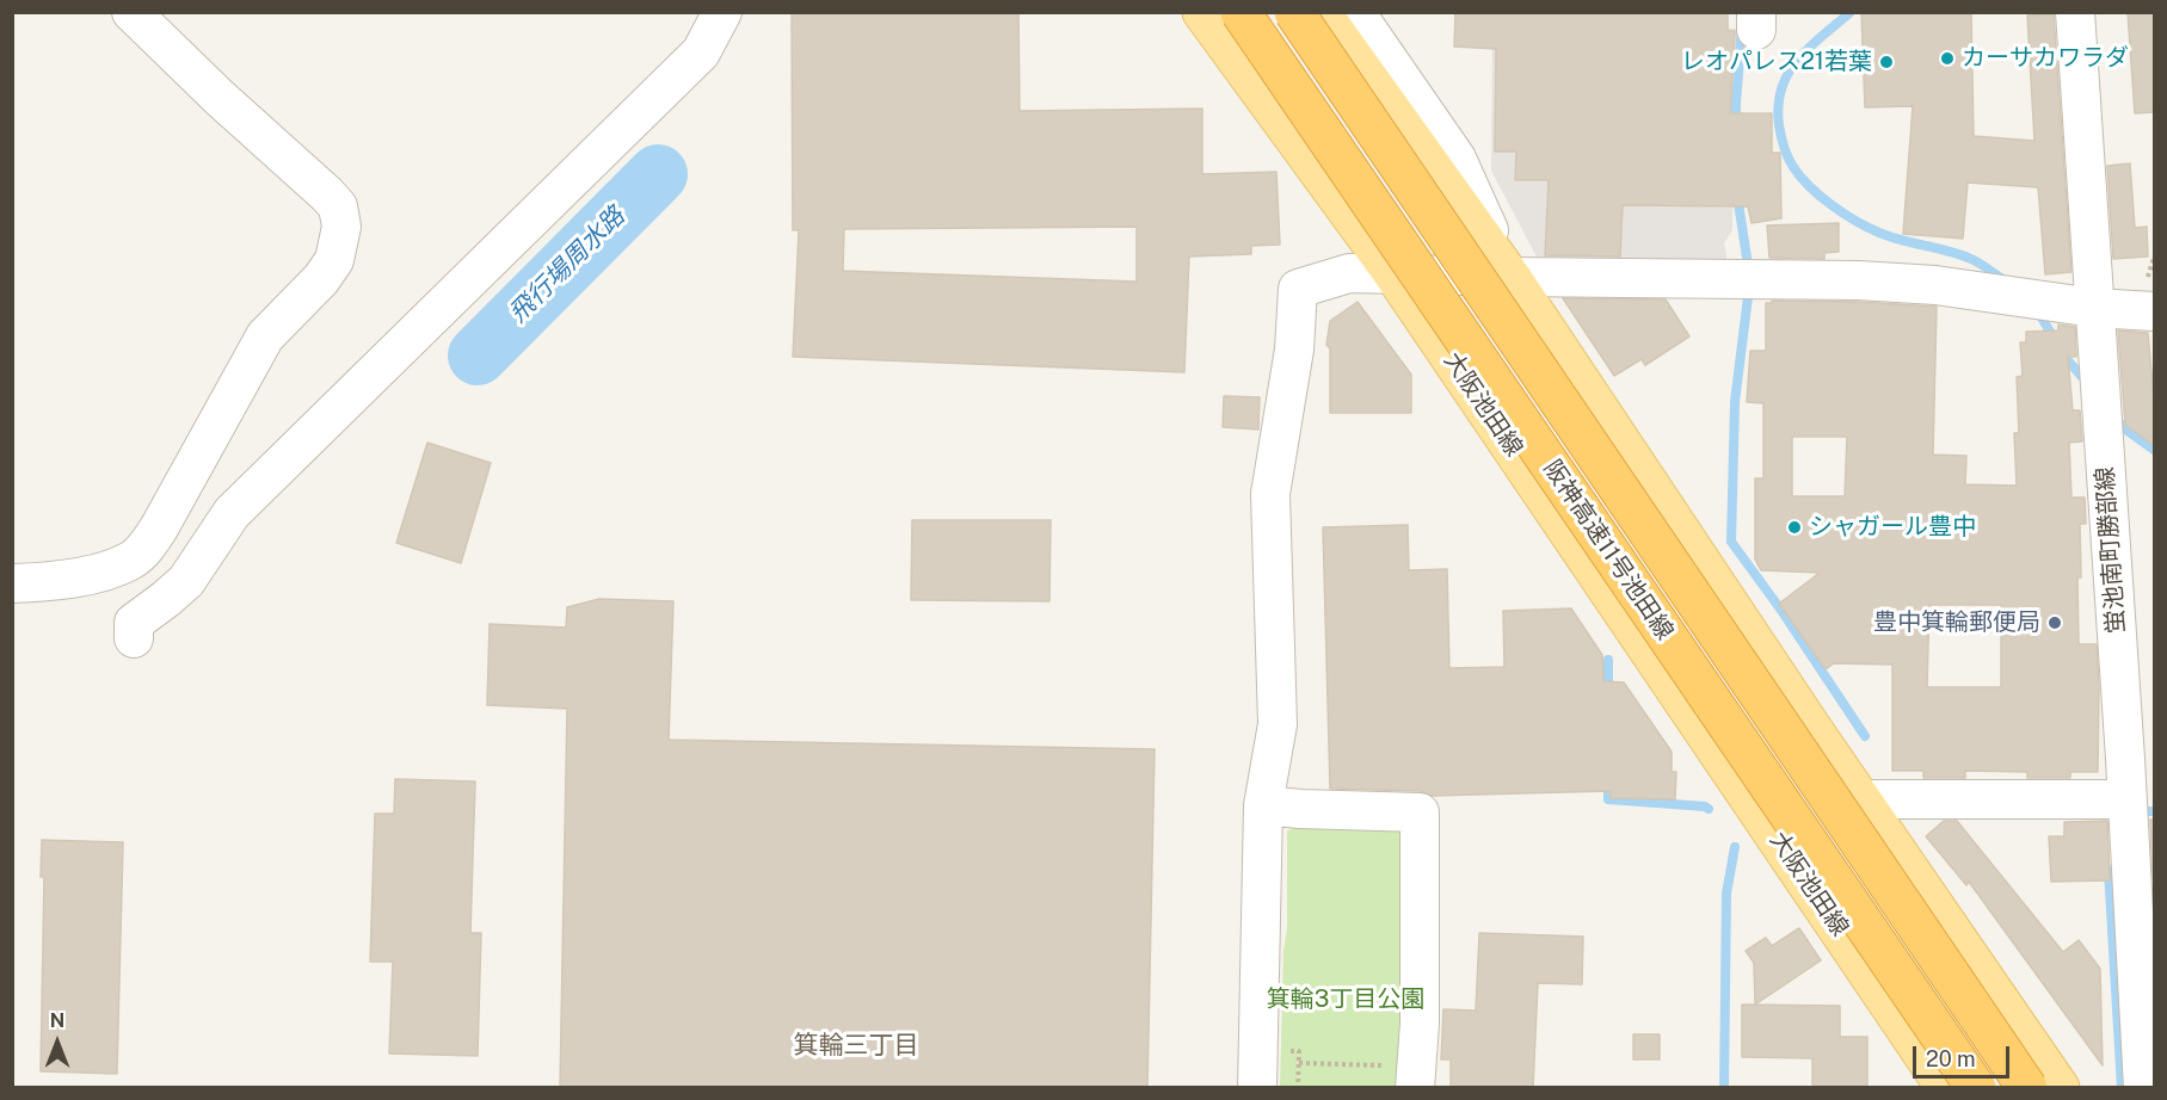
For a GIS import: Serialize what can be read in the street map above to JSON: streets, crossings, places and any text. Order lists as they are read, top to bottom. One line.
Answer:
{"streets":{"highway":["阪神高速11号池田線"],"main road":["大阪池田線"],"street":["蛍池南町勝部線"]},"districts":["箕輪三丁目"],"water":["飛行場周水路"],"parks":["箕輪3丁目公園"],"places":["カーサカワラダ","レオパレス21若葉","シャガール豊中","豊中箕輪郵便局"],"scale_bar":"20 m","north":"top"}
